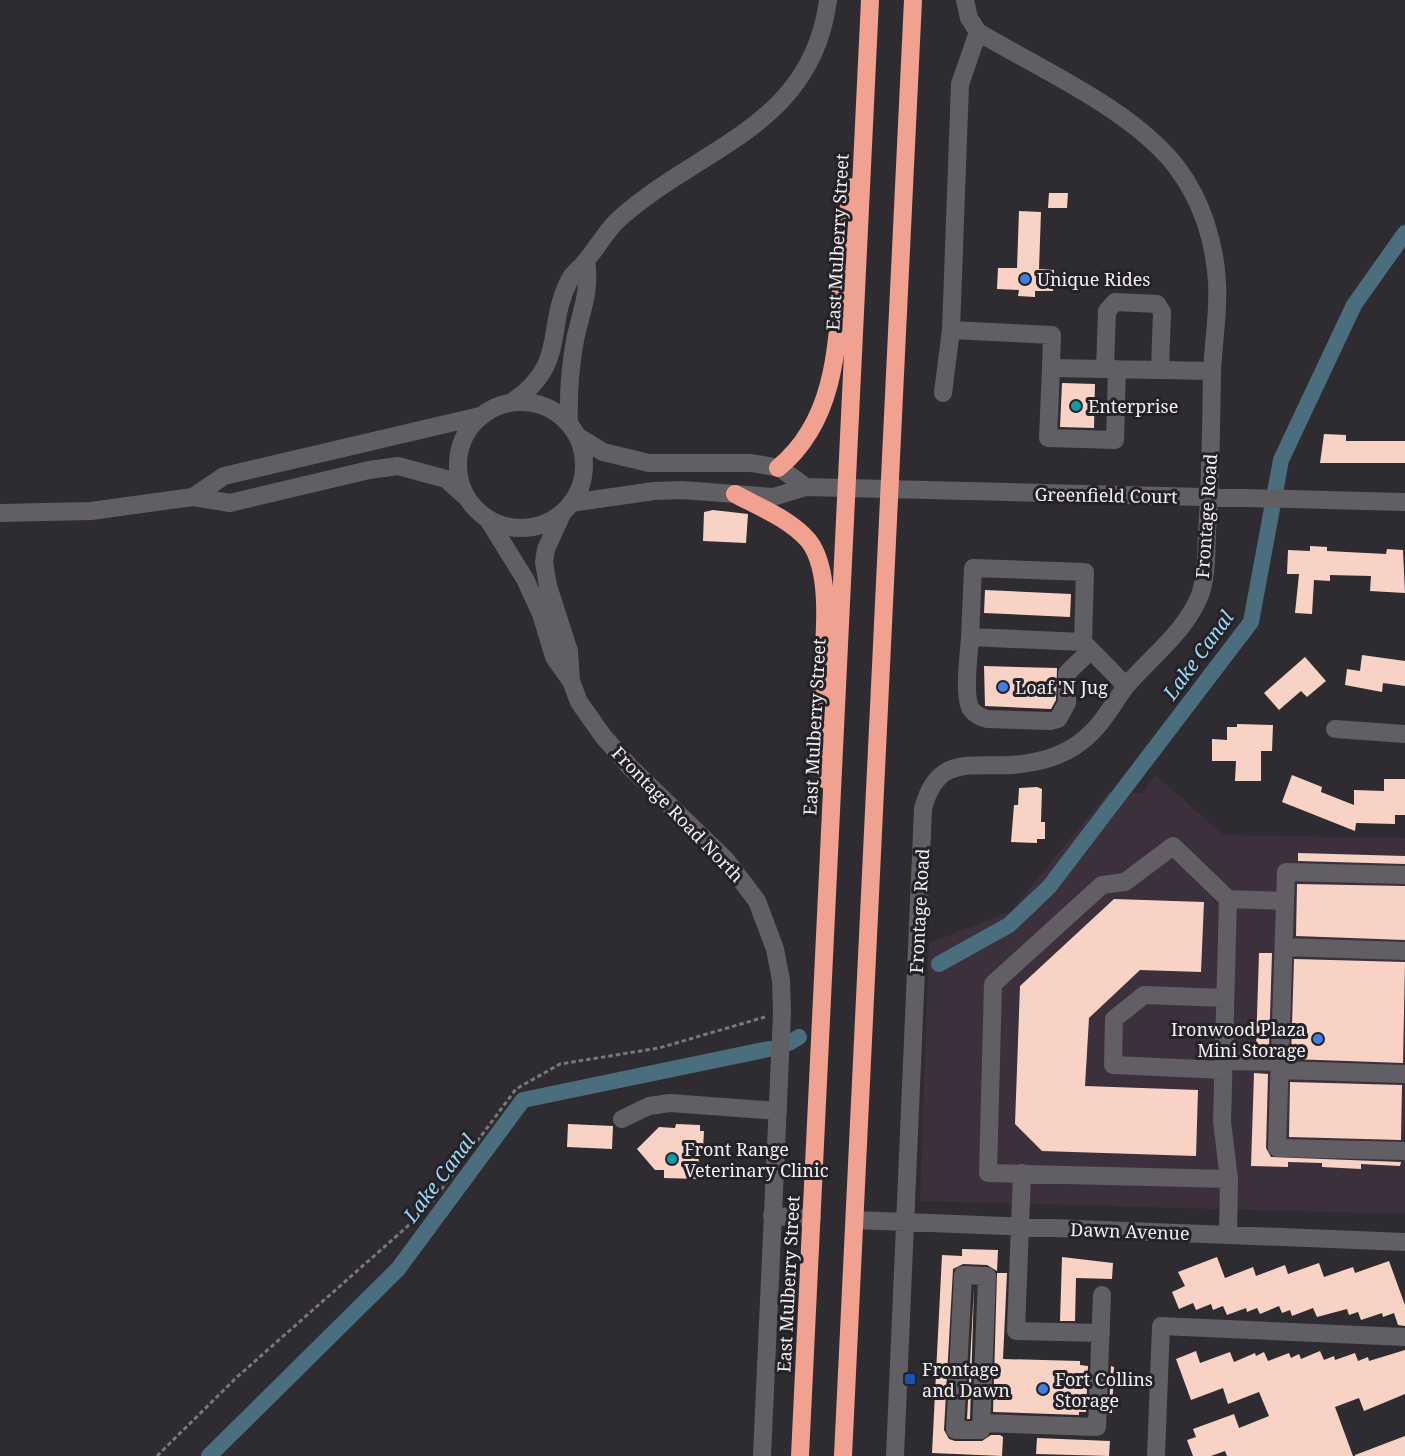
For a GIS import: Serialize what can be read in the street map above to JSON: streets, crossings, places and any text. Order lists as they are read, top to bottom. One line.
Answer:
{"streets":{"highway":["East Mulberry Street"],"street":["Greenfield Court","Frontage Road","Frontage Road North","Dawn Avenue"]},"crossings":[["East Mulberry Street","Greenfield Court"],["Greenfield Court","Frontage Road"],["Frontage Road","Dawn Avenue"]],"water":["Lake Canal"],"places":{"other":["Unique Rides","Enterprise","Loaf 'N Jug","Ironwood Plaza Mini Storage","Front Range Veterinary Clinic","Fort Collins Storage"],"transit":["Frontage and Dawn"]}}
